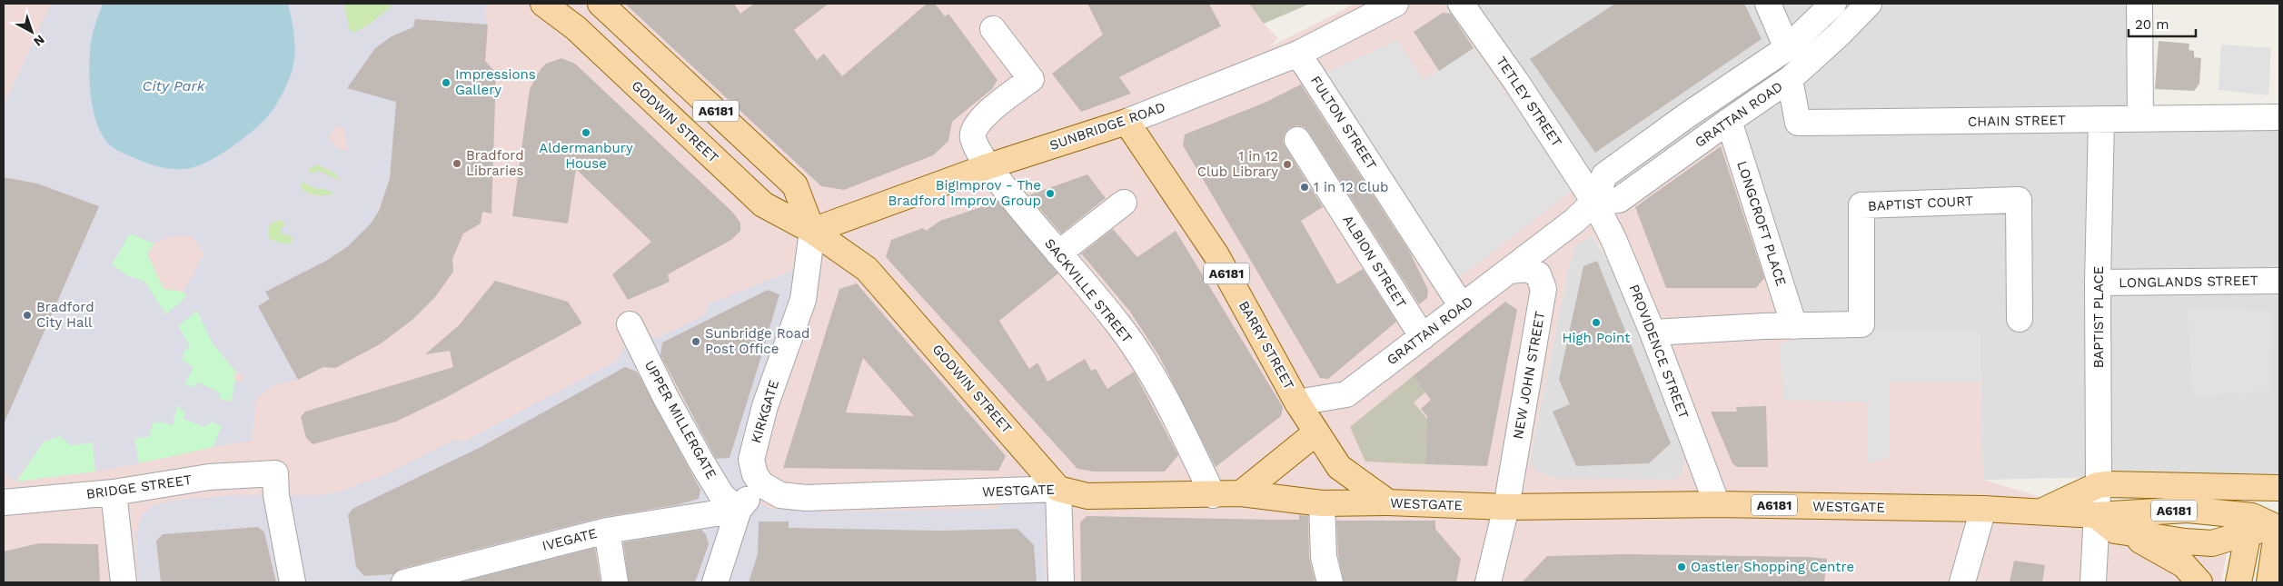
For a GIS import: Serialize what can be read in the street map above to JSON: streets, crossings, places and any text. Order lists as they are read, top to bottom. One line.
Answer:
{"streets":{"main road":["A6181","GODWIN STREET","SUNBRIDGE ROAD","BARRY STREET","WESTGATE"],"street":["TETLEY STREET","GRATTAN ROAD","CHAIN STREET","FULTON STREET","BAPTIST COURT","LONGCROFT PLACE","ALBION STREET","LONGLANDS STREET","SACKVILLE STREET","BAPTIST PLACE","PROVIDENCE STREET","NEW JOHN STREET","KIRKGATE","UPPER MILLERGATE","BRIDGE STREET","IVEGATE"]},"crossings":[["TETLEY STREET","GRATTAN ROAD"],["TETLEY STREET","PROVIDENCE STREET"],["A6181","GODWIN STREET"],["A6181","SUNBRIDGE ROAD"],["A6181","BARRY STREET"],["A6181","KIRKGATE"],["A6181","WESTGATE"],["GRATTAN ROAD","CHAIN STREET"],["GRATTAN ROAD","FULTON STREET"],["GRATTAN ROAD","LONGCROFT PLACE"],["GRATTAN ROAD","ALBION STREET"],["GRATTAN ROAD","BARRY STREET"],["GRATTAN ROAD","PROVIDENCE STREET"],["GRATTAN ROAD","NEW JOHN STREET"],["CHAIN STREET","BAPTIST PLACE"],["GODWIN STREET","SUNBRIDGE ROAD"],["GODWIN STREET","KIRKGATE"],["GODWIN STREET","WESTGATE"],["FULTON STREET","SUNBRIDGE ROAD"],["SUNBRIDGE ROAD","SACKVILLE STREET"],["SUNBRIDGE ROAD","BARRY STREET"],["SUNBRIDGE ROAD","KIRKGATE"],["BAPTIST COURT","LONGCROFT PLACE"],["LONGLANDS STREET","BAPTIST PLACE"],["SACKVILLE STREET","WESTGATE"],["BAPTIST PLACE","WESTGATE"],["PROVIDENCE STREET","WESTGATE"],["NEW JOHN STREET","WESTGATE"],["KIRKGATE","WESTGATE"],["UPPER MILLERGATE","IVEGATE"]],"water":["City Park"],"places":["Impressions Gallery","Aldermanbury House","Bradford Libraries","1 in 12 Club Library","1 in 12 Club","BigImprov - The Bradford Improv Group","Bradford City Hall","High Point","Sunbridge Road Post Office","Oastler Shopping Centre"],"scale_bar":"20 m","north":"bottom right"}
